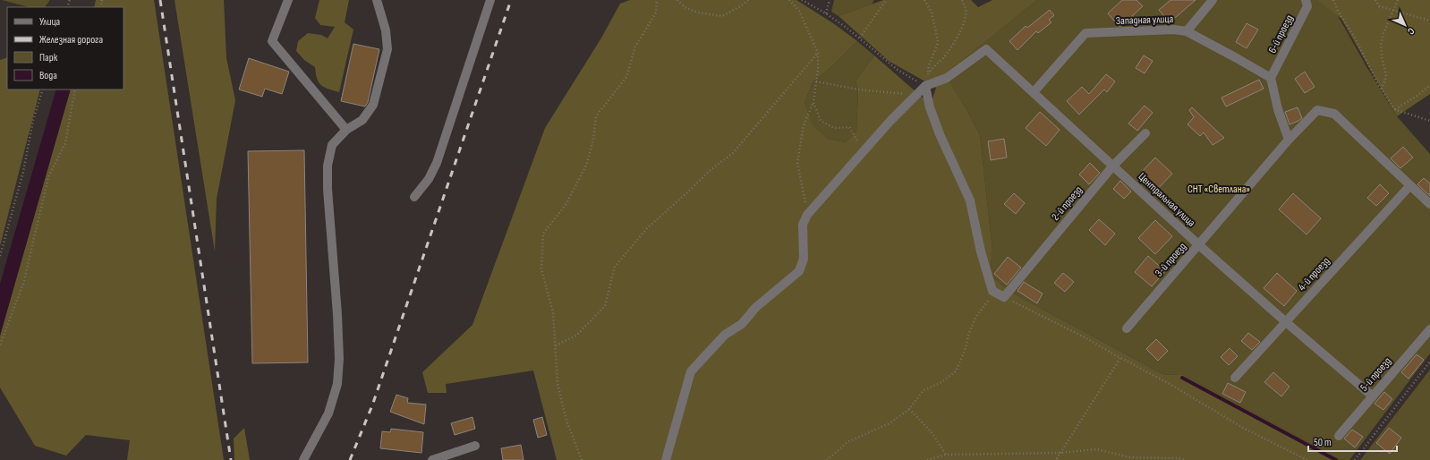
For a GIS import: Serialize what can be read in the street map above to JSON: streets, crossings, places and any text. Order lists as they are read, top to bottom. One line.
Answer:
{"streets":{"street":["Западная улица","6-й проезд","Центральная улица","2-й проезд","3-й проезд","4-й проезд","5-й проезд"]},"crossings":[["Западная улица","6-й проезд"],["Западная улица","Центральная улица"],["Центральная улица","2-й проезд"],["Центральная улица","3-й проезд"],["Центральная улица","4-й проезд"],["Центральная улица","5-й проезд"],["3-й проезд","4-й проезд"]],"parks":["СНТ «Светлана»"],"legend":["Улица","Железная дорога","Парк","Вода"],"scale_bar":"50 m","north":"bottom right"}
